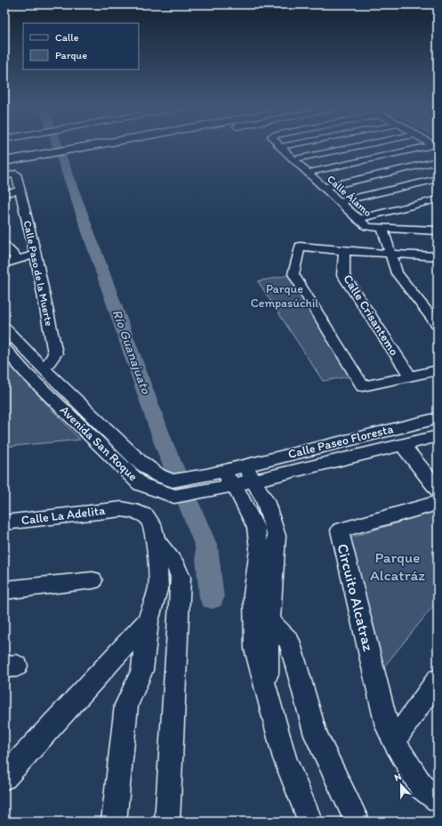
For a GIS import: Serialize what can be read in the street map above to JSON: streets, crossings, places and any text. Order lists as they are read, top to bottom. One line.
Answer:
{"streets":{"street":["Calle Álamo","Calle Paso de la Muerte","Calle Crisantemo","Calle Paseo Floresta","Avenida San Roque","Calle La Adelita","Circuito Alcatraz"]},"crossings":[["Calle Paso de la Muerte","Avenida San Roque"],["Calle Paseo Floresta","Avenida San Roque"]],"water":["Río Guanajuato"],"parks":["Parque Cempasúchil","Parque Alcatráz"],"legend":["Calle","Parque"],"north":"top"}
